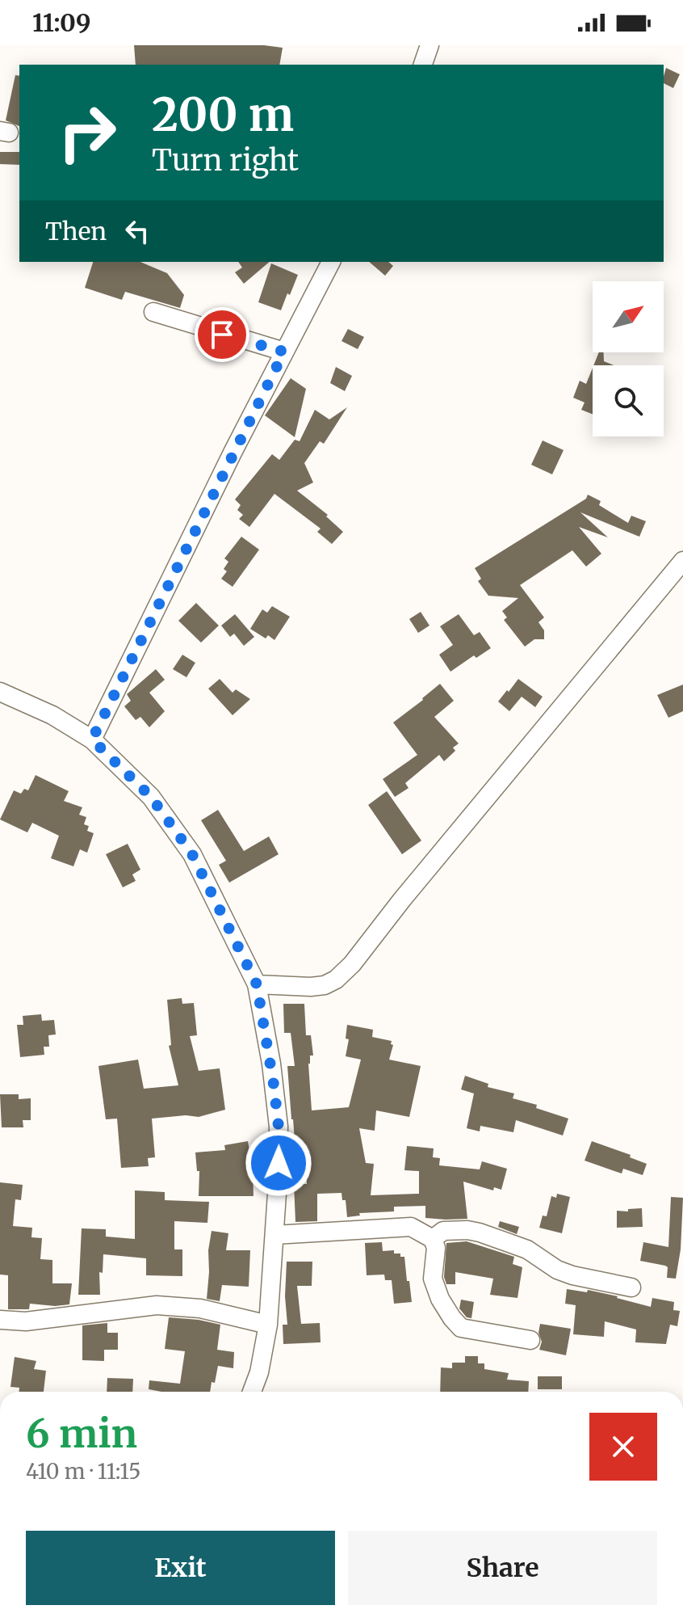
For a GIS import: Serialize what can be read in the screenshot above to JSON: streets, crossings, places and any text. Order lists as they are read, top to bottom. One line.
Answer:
{"north":"top right","page":{"status":"11:09","turn":["200 m","Turn right"],"then":"Then","heading":["6 min","410 m · 11:15"],"buttons":["Exit","Share"]}}
